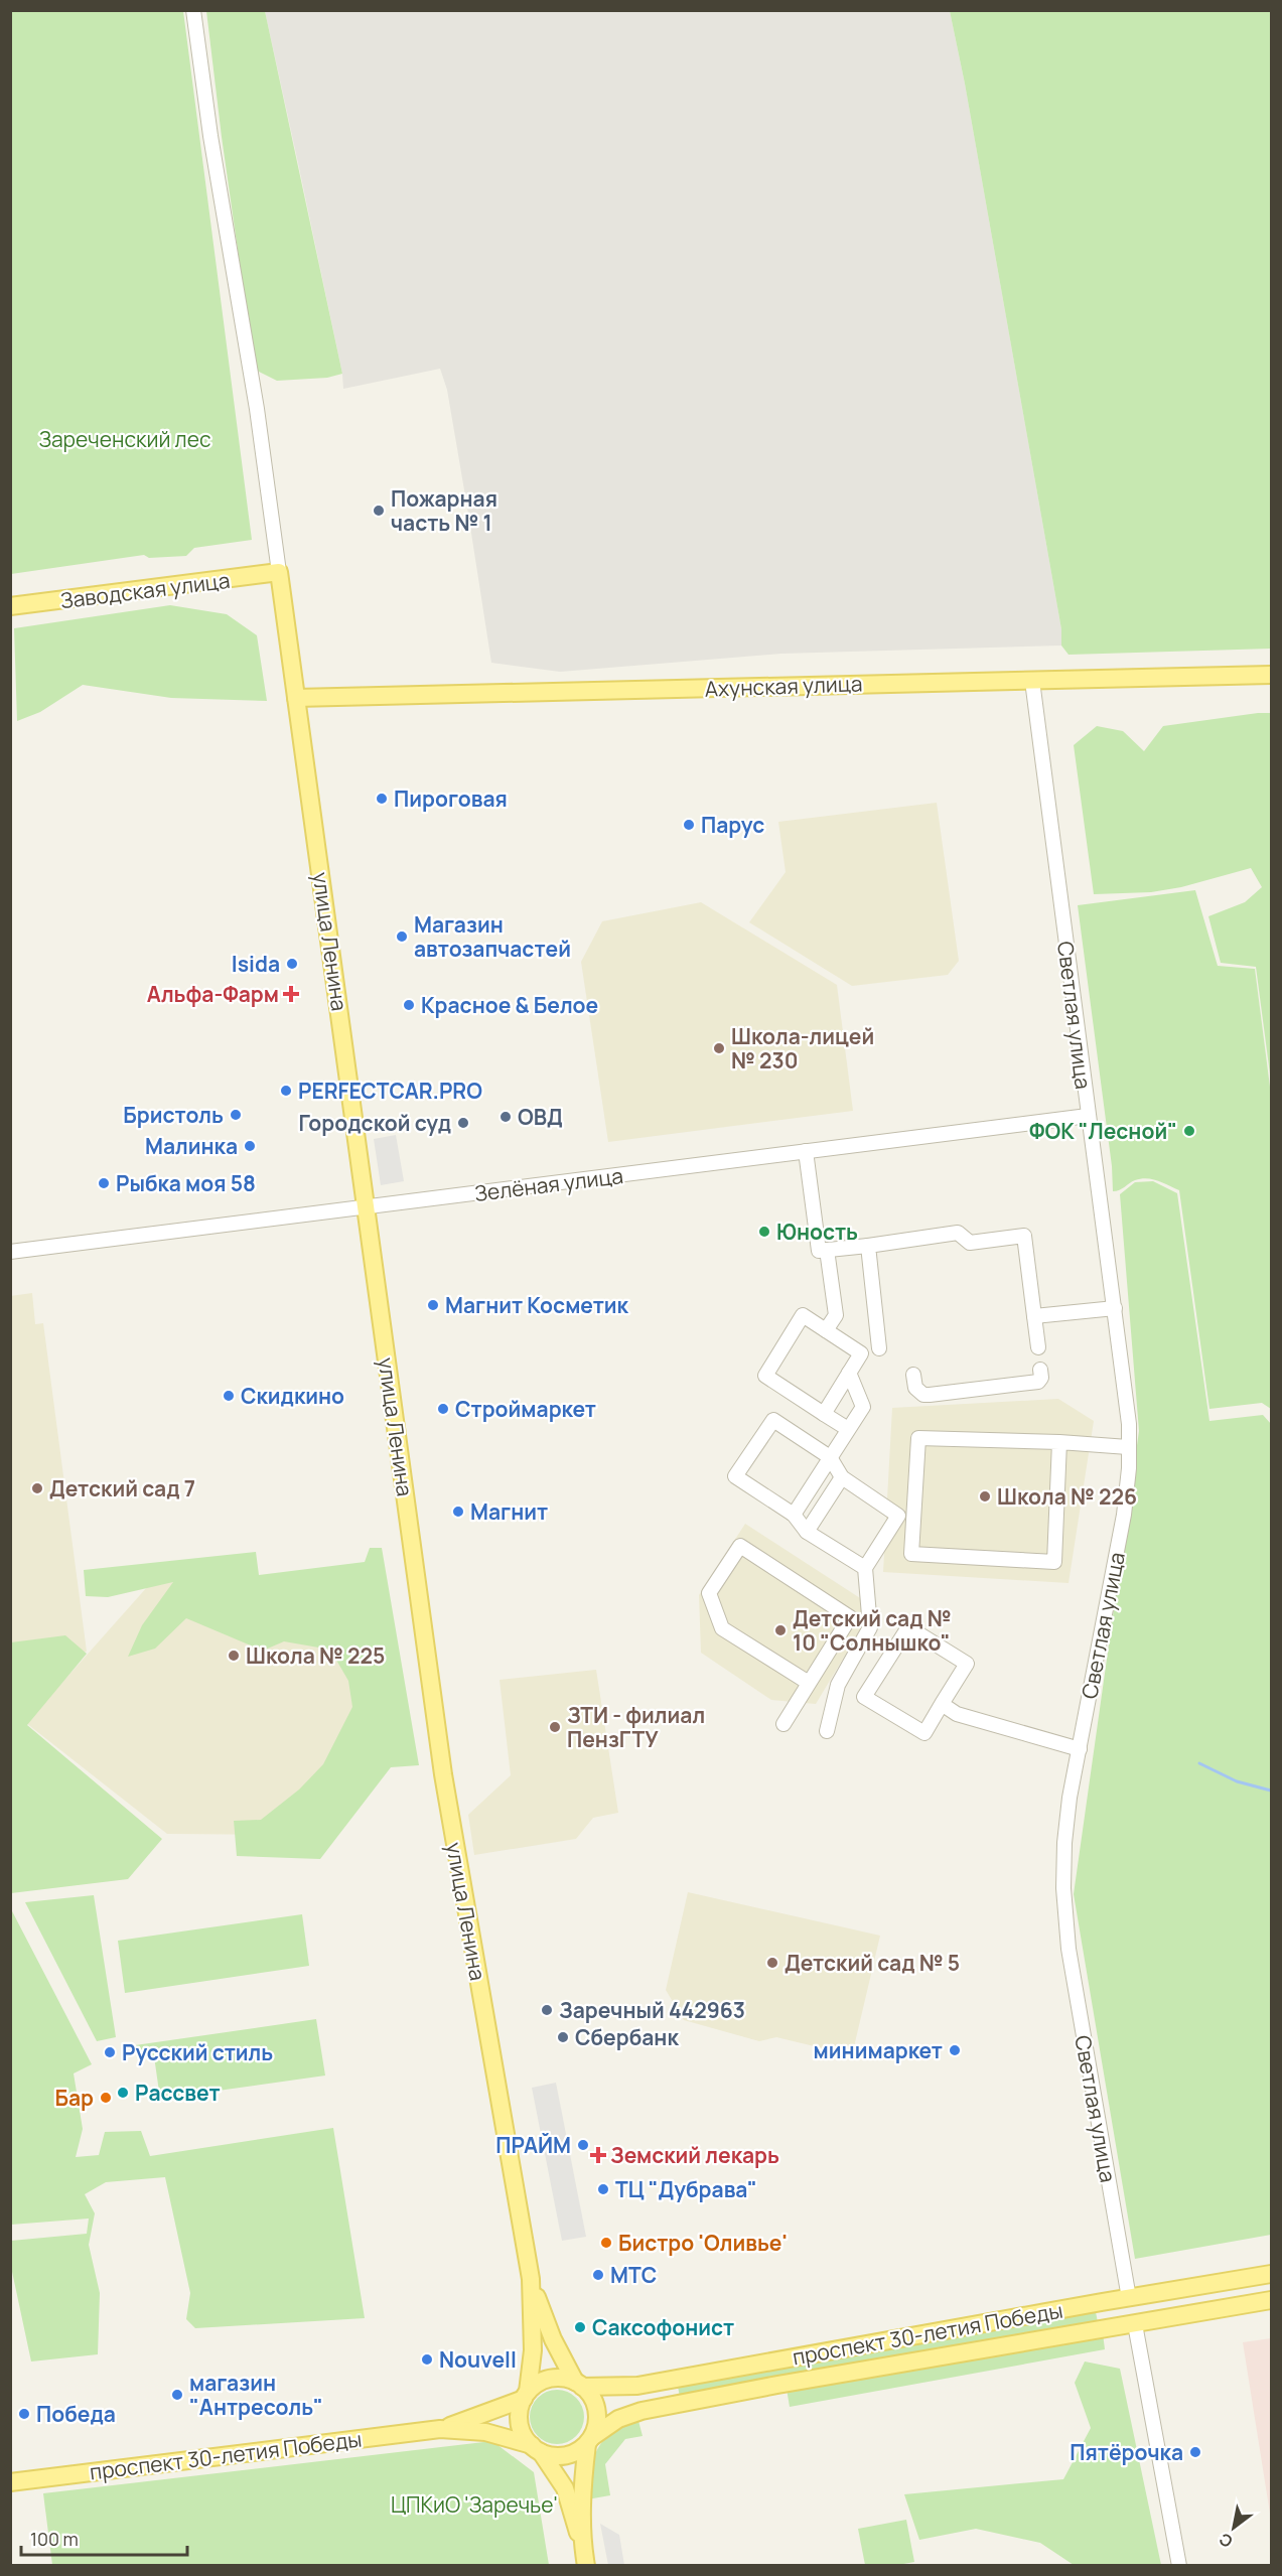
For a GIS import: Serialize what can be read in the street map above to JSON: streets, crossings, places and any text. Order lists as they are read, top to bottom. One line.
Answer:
{"streets":{"main road":["Заводская улица","Ахунская улица","улица Ленина","Светлая улица","проспект 30-летия Победы"],"street":["Зелёная улица"]},"crossings":[["Заводская улица","улица Ленина"],["Ахунская улица","улица Ленина"],["Ахунская улица","Светлая улица"],["улица Ленина","Зелёная улица"],["улица Ленина","проспект 30-летия Победы"],["Светлая улица","Зелёная улица"],["Светлая улица","проспект 30-летия Победы"]],"parks":["Зареченский лес","ЦПКиО 'Заречье'"],"places":{"other":["Пожарная часть № 1","Пироговая","Парус","Магазин автозапчастей","Isida","Красное & Белое","Школа-лицей № 230","PERFECTCAR.PRO","Бристоль","ОВД","Городской суд","ФОК \"Лесной\"","Малинка","Рыбка моя 58","Юность","Магнит Косметик","Скидкино","Строймаркет","Детский сад 7","Школа № 226","Магнит","Детский сад № 10 \"Солнышко\"","Школа № 225","ЗТИ - филиал ПензГТУ","Детский сад № 5","Заречный 442963","Сбербанк","минимаркет","Русский стиль","Рассвет","Бар","ПРАЙМ","ТЦ \"Дубрава\"","Бистро 'Оливье'","МТС","Саксофонист","Nouvell","магазин \"Антресоль\"","Победа","Пятёрочка"],"health":["Альфа-Фарм","Земский лекарь"]},"scale_bar":"100 m","north":"bottom left"}
